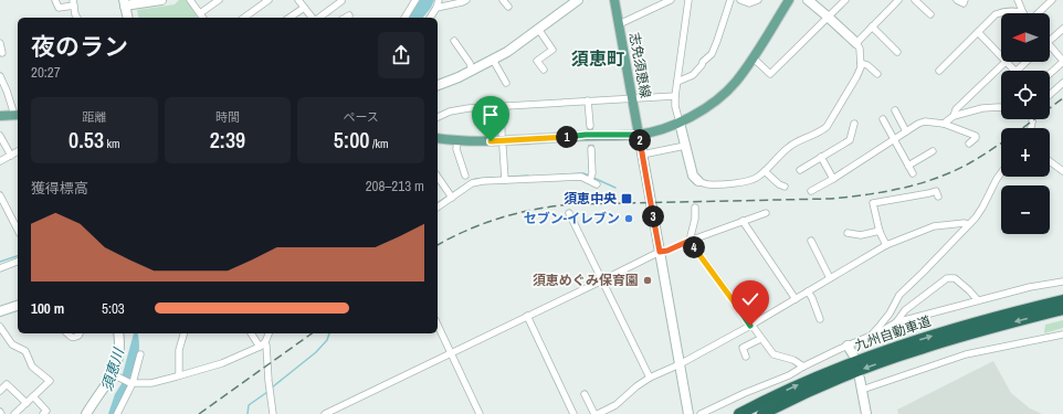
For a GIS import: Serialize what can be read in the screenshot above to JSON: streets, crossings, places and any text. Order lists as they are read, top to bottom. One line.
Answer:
{"streets":{"highway":["九州自動車道"],"main road":["志免須恵線"]},"districts":["須恵町"],"water":["須恵川"],"places":{"transit":["須恵中央"],"other":["セブン-イレブン","須恵めぐみ保育園"]},"north":"left","page":{"map_buttons":["+","−"],"heading":["夜のラン","20:27"],"stats":[["距離","0.53 km"],["時間","2:39"],["ペース","5:00 /km"]],"pins":["1","2","3","4"],"chart":["獲得標高","208–213 m"],"list":[{"name":"100 m","note":"5:03"}]}}
